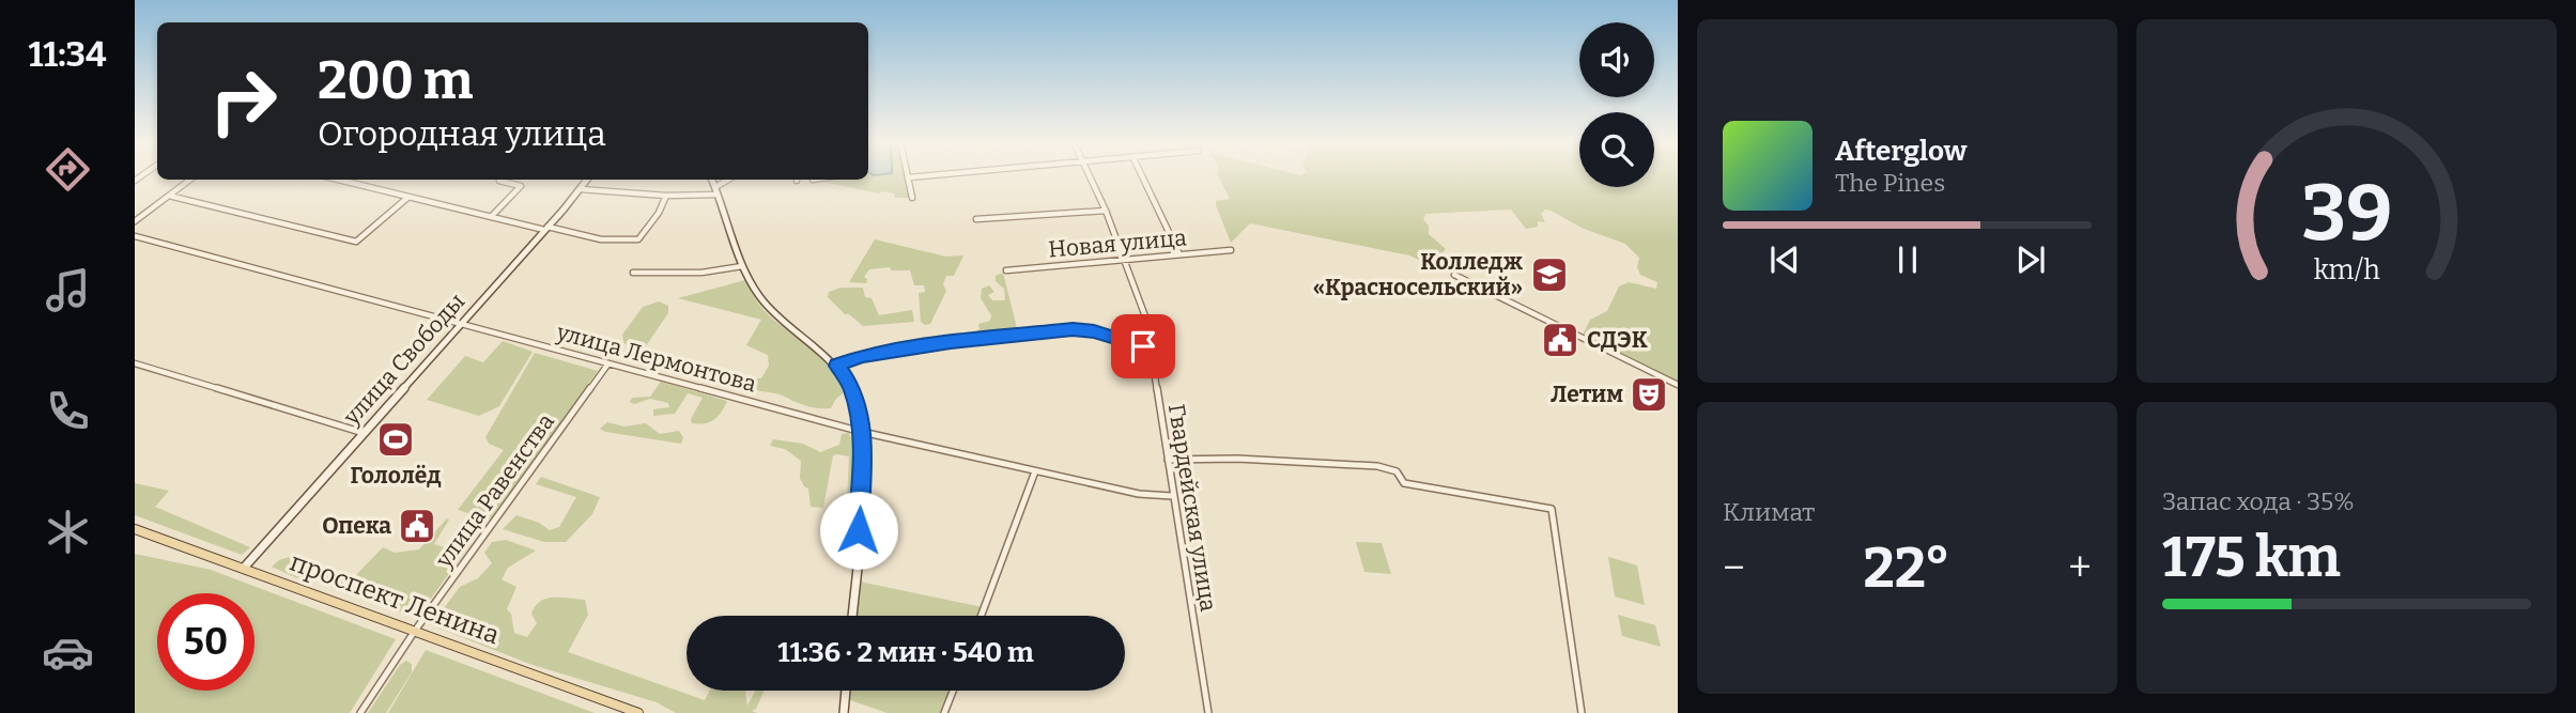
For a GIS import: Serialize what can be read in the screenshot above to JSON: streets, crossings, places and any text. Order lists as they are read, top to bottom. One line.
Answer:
{"streets":{"main road":["улица Свободы","проспект Ленина"],"street":["Новая улица","улица Лермонтова","улица Равенства","Гвардейская улица"]},"crossings":[["Новая улица","Гвардейская улица"],["улица Лермонтова","улица Свободы"],["улица Лермонтова","улица Равенства"],["улица Лермонтова","Гвардейская улица"],["улица Свободы","проспект Ленина"],["улица Равенства","проспект Ленина"]],"places":{"school or university":["Колледж «Красносельский»"],"public building":["СДЭК","Опека"],"theatre":["Летим"],"sports":["Гололёд"]},"page":{"tabs":"11:34","turn":["200 m","Огородная улица"],"song":["Afterglow","The Pines"],"tile":["Климат",["Запас хода · 35%","175 km"]],"heat":["−","22°","+"],"limit":"50","trip":"11:36 · 2 мин · 540 m","gauge":["39","km/h"]}}
